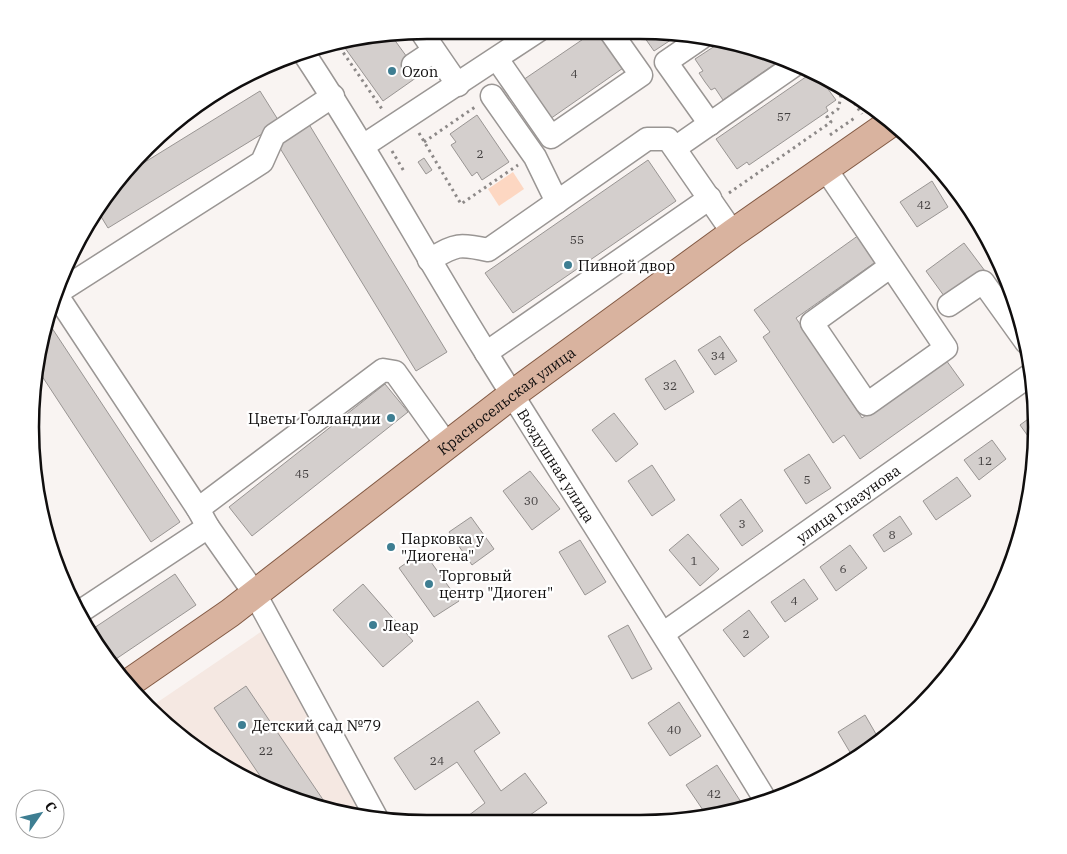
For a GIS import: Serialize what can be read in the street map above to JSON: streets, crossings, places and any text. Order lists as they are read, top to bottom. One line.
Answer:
{"streets":{"main road":["Красносельская улица"],"street":["Воздушная улица","улица Глазунова"]},"crossings":[["Красносельская улица","Воздушная улица"],["Воздушная улица","улица Глазунова"]],"places":["Ozon","Пивной двор","Цветы Голландии","Парковка у \"Диогена\"","Торговый центр \"Диоген\"","Леар","Детский сад №79"],"house_numbers":["4","57","2","42","55","34","32","12","45","5","30","3","8","1","6","4","2","40","22","24","42"],"north":"top right"}
